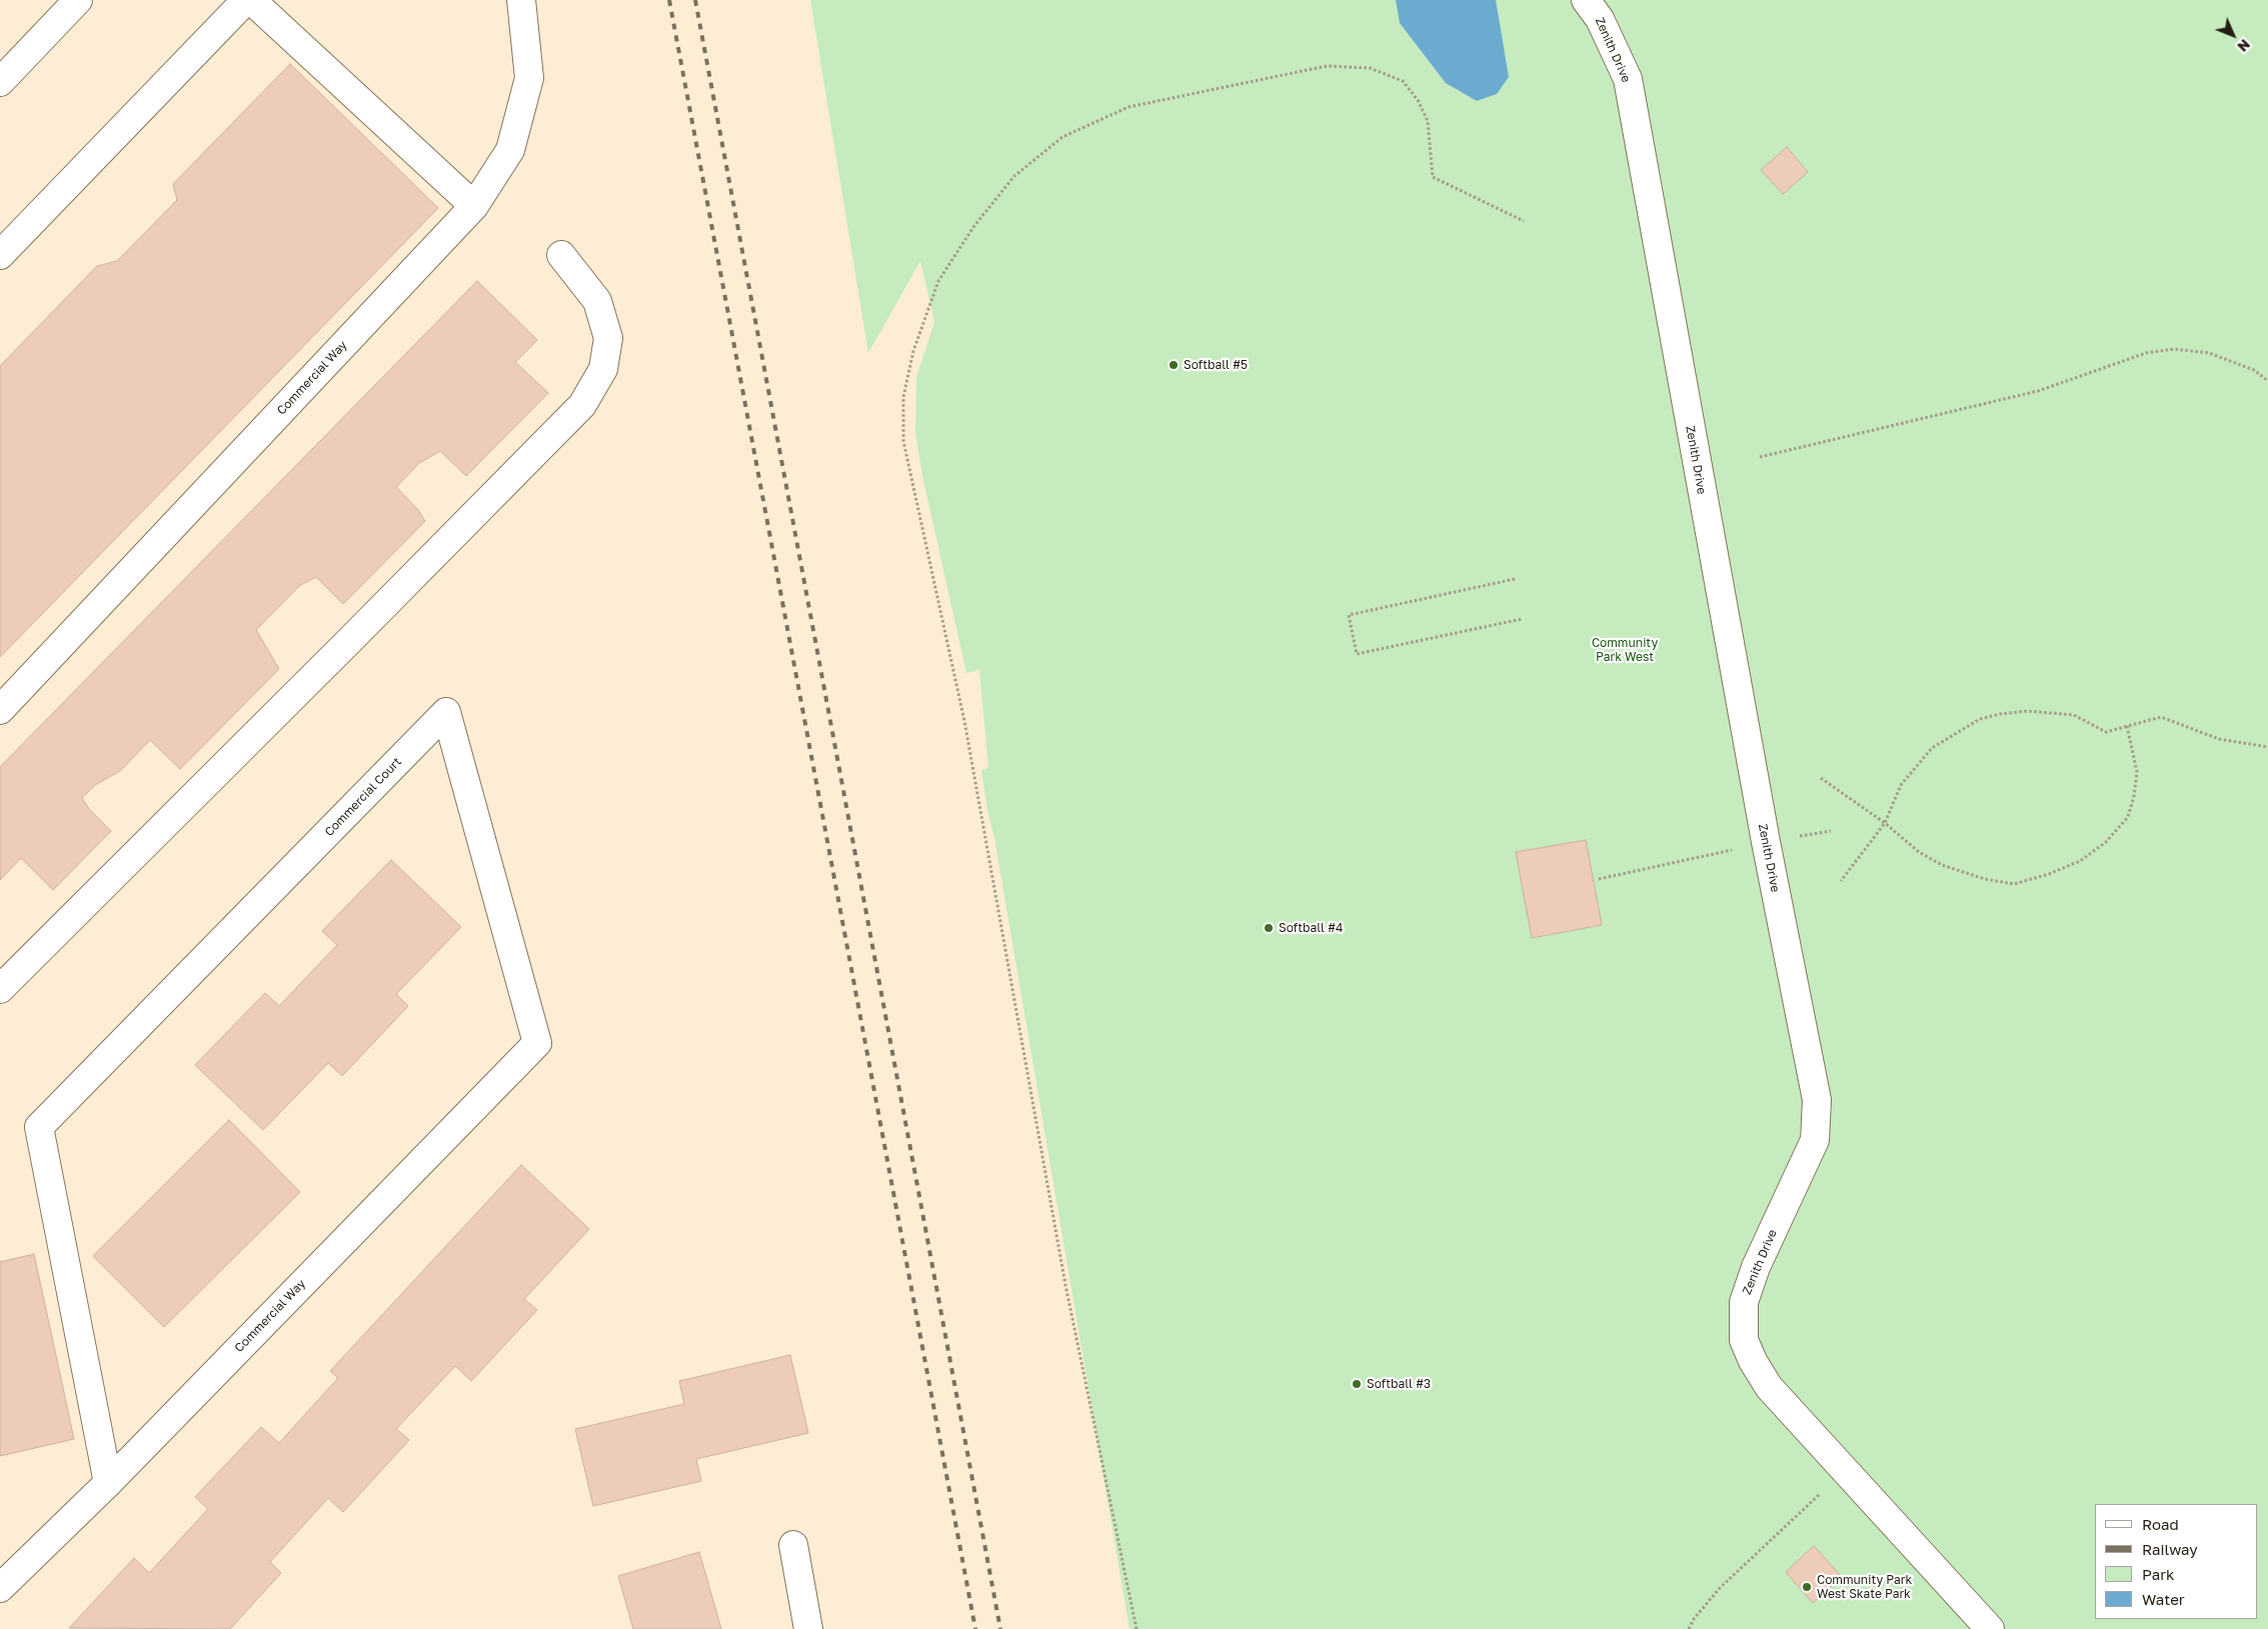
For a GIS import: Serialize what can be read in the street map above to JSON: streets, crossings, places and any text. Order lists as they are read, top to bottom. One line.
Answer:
{"streets":{"street":["Zenith Drive","Commercial Way","Commercial Court"]},"crossings":[["Commercial Way","Commercial Court"]],"parks":["Community Park West"],"places":["Softball #5","Softball #4","Softball #3","Community Park West Skate Park"],"legend":["Road","Railway","Park","Water"],"north":"bottom right"}
